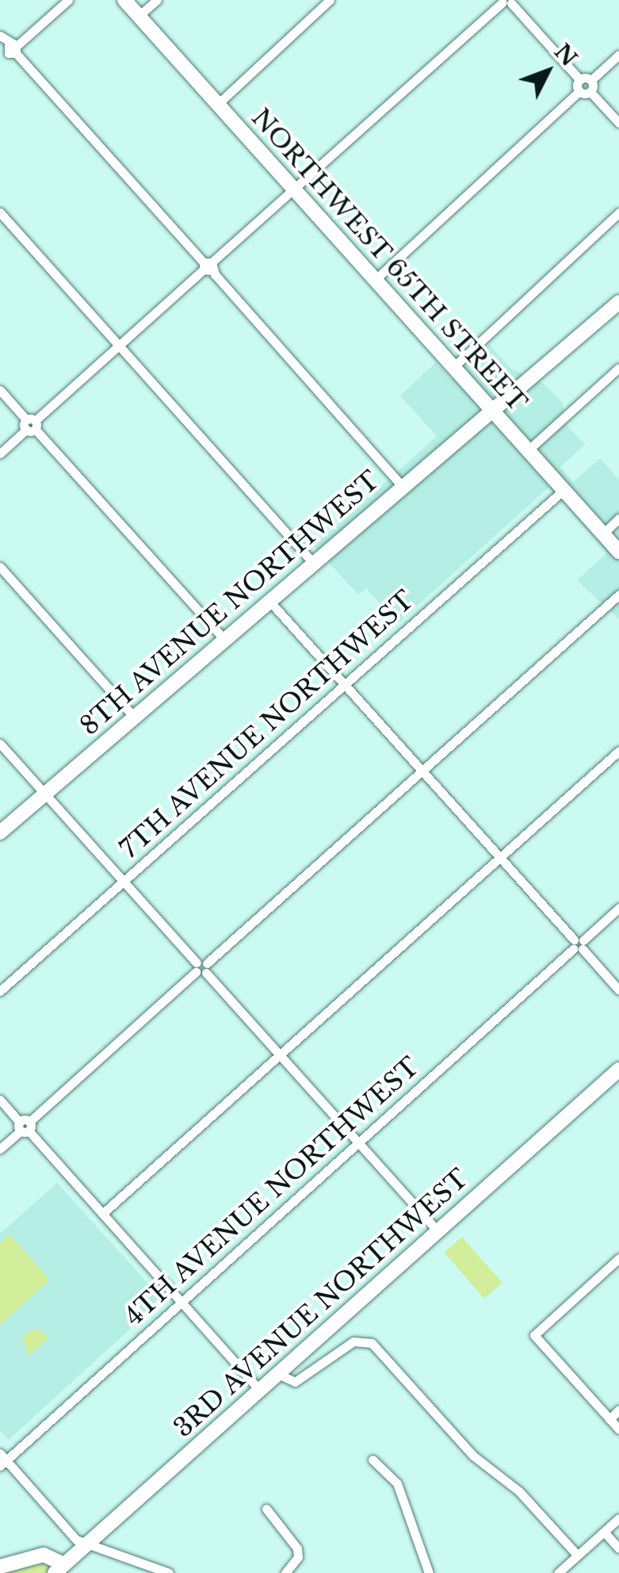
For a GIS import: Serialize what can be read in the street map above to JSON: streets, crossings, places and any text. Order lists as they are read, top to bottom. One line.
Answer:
{"streets":{"street":["NORTHWEST 65TH STREET","8TH AVENUE NORTHWEST","7TH AVENUE NORTHWEST","4TH AVENUE NORTHWEST","3RD AVENUE NORTHWEST"]},"crossings":[["NORTHWEST 65TH STREET","8TH AVENUE NORTHWEST"],["NORTHWEST 65TH STREET","7TH AVENUE NORTHWEST"]],"north":"top right"}
